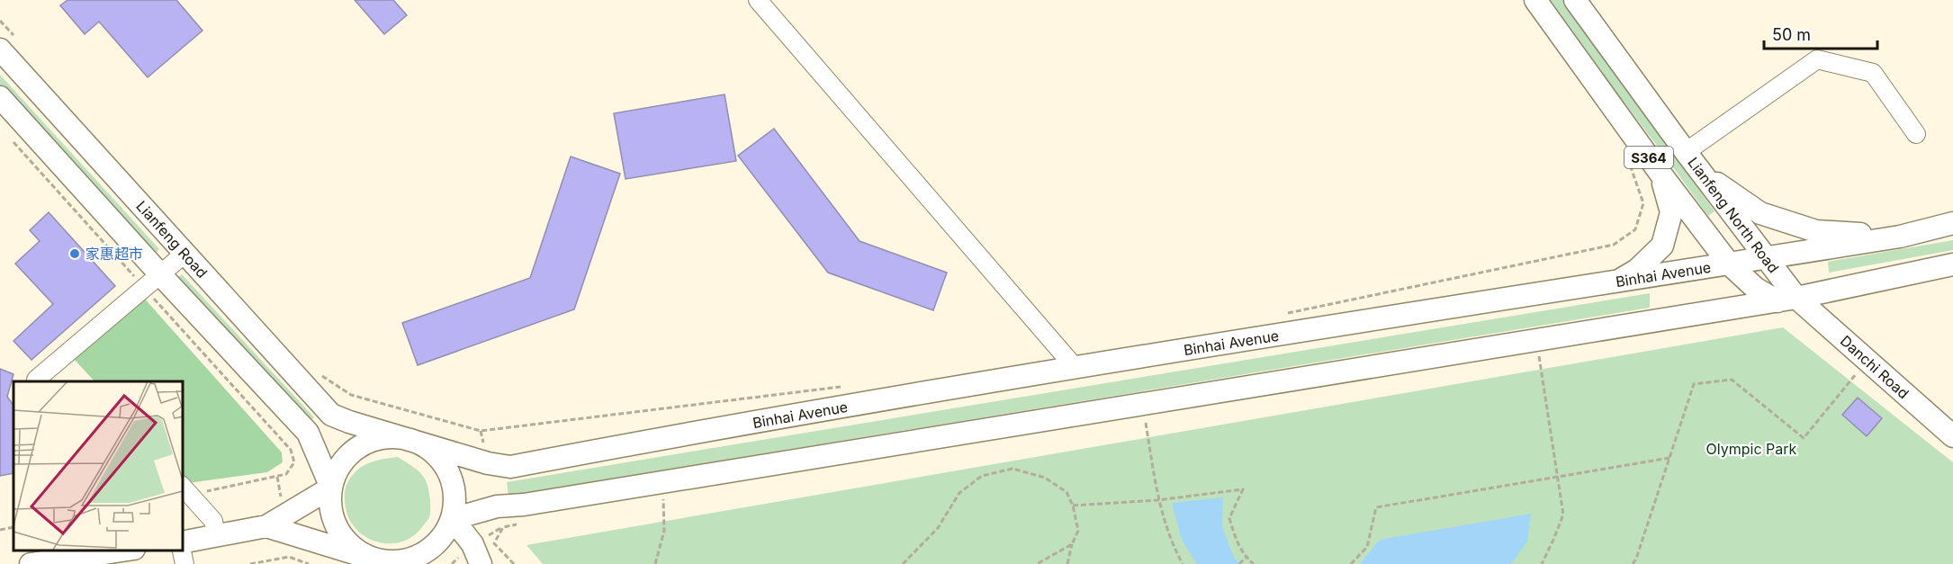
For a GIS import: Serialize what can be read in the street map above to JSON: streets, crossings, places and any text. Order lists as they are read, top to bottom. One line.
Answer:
{"streets":{"main road":["S364","Lianfeng North Road","Lianfeng Road","Binhai Avenue","Danchi Road"]},"crossings":[["Lianfeng North Road","Binhai Avenue"],["Lianfeng North Road","Danchi Road"],["Lianfeng Road","Binhai Avenue"]],"parks":["Olympic Park"],"places":["家惠超市"],"scale_bar":"50 m"}
